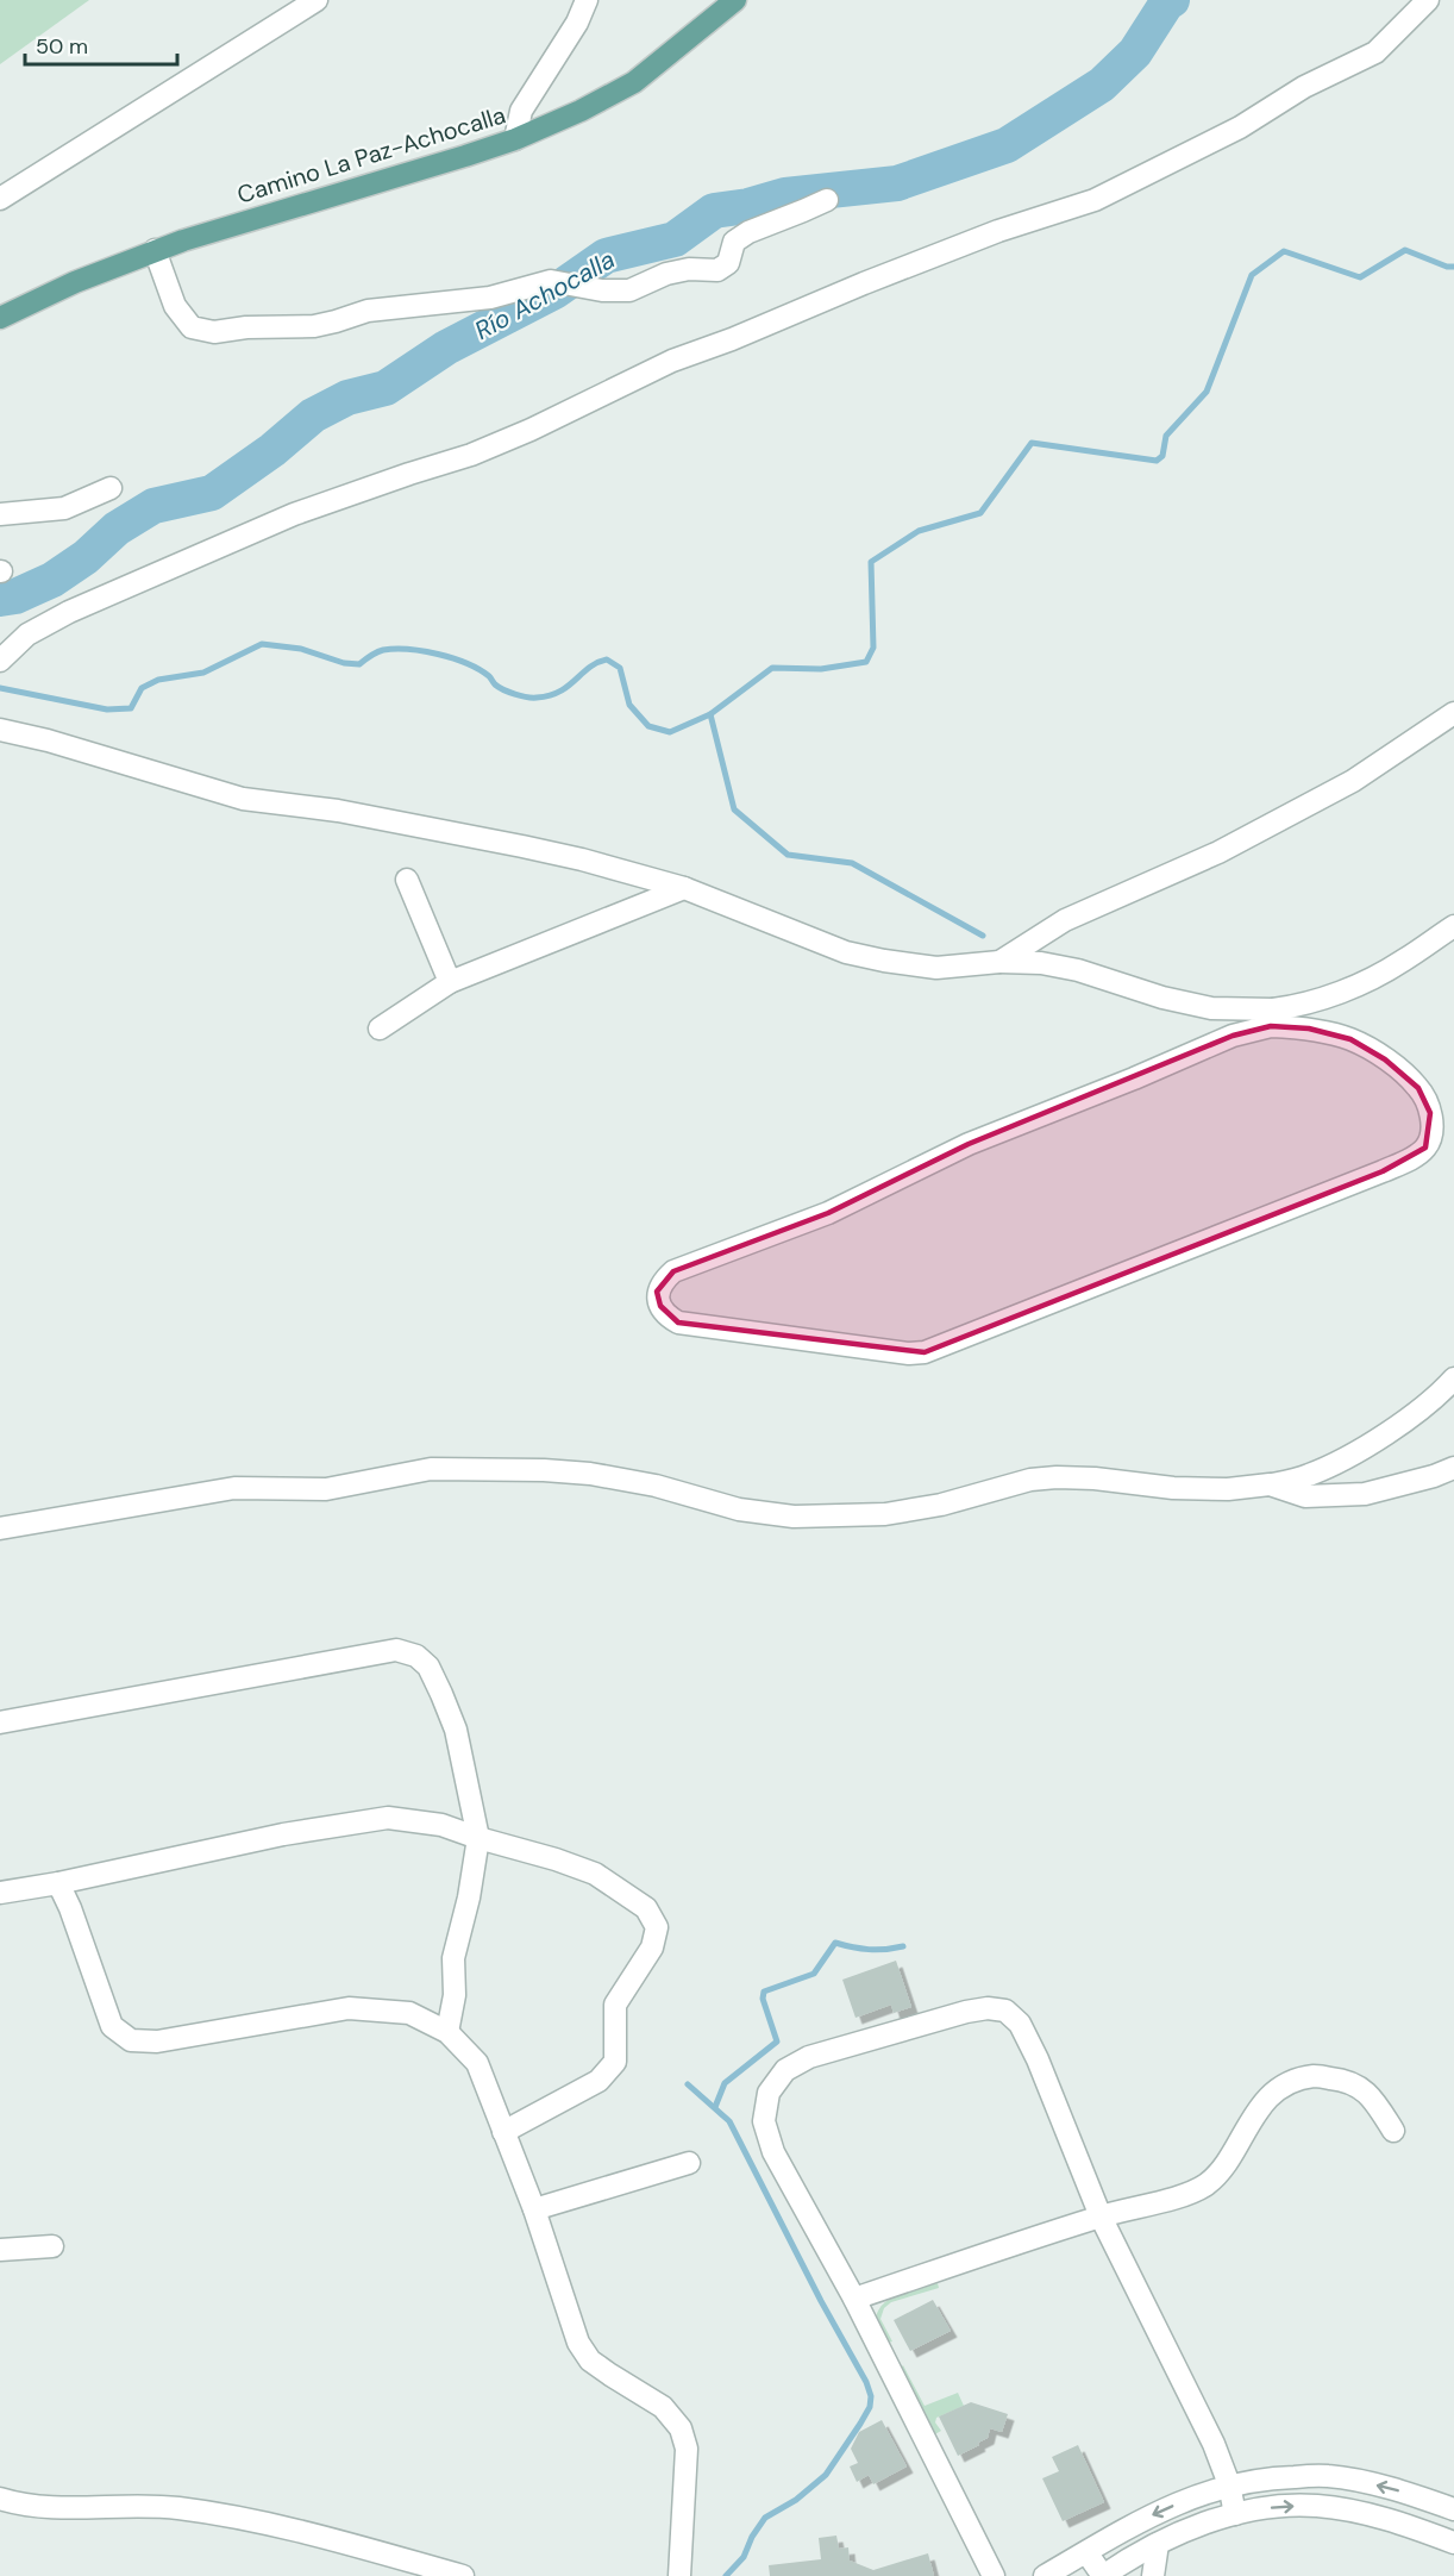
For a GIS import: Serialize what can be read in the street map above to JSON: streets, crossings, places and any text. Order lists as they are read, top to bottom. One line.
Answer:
{"streets":{"main road":["Camino La Paz-Achocalla"]},"water":["Río Achocalla"],"scale_bar":"50 m"}
